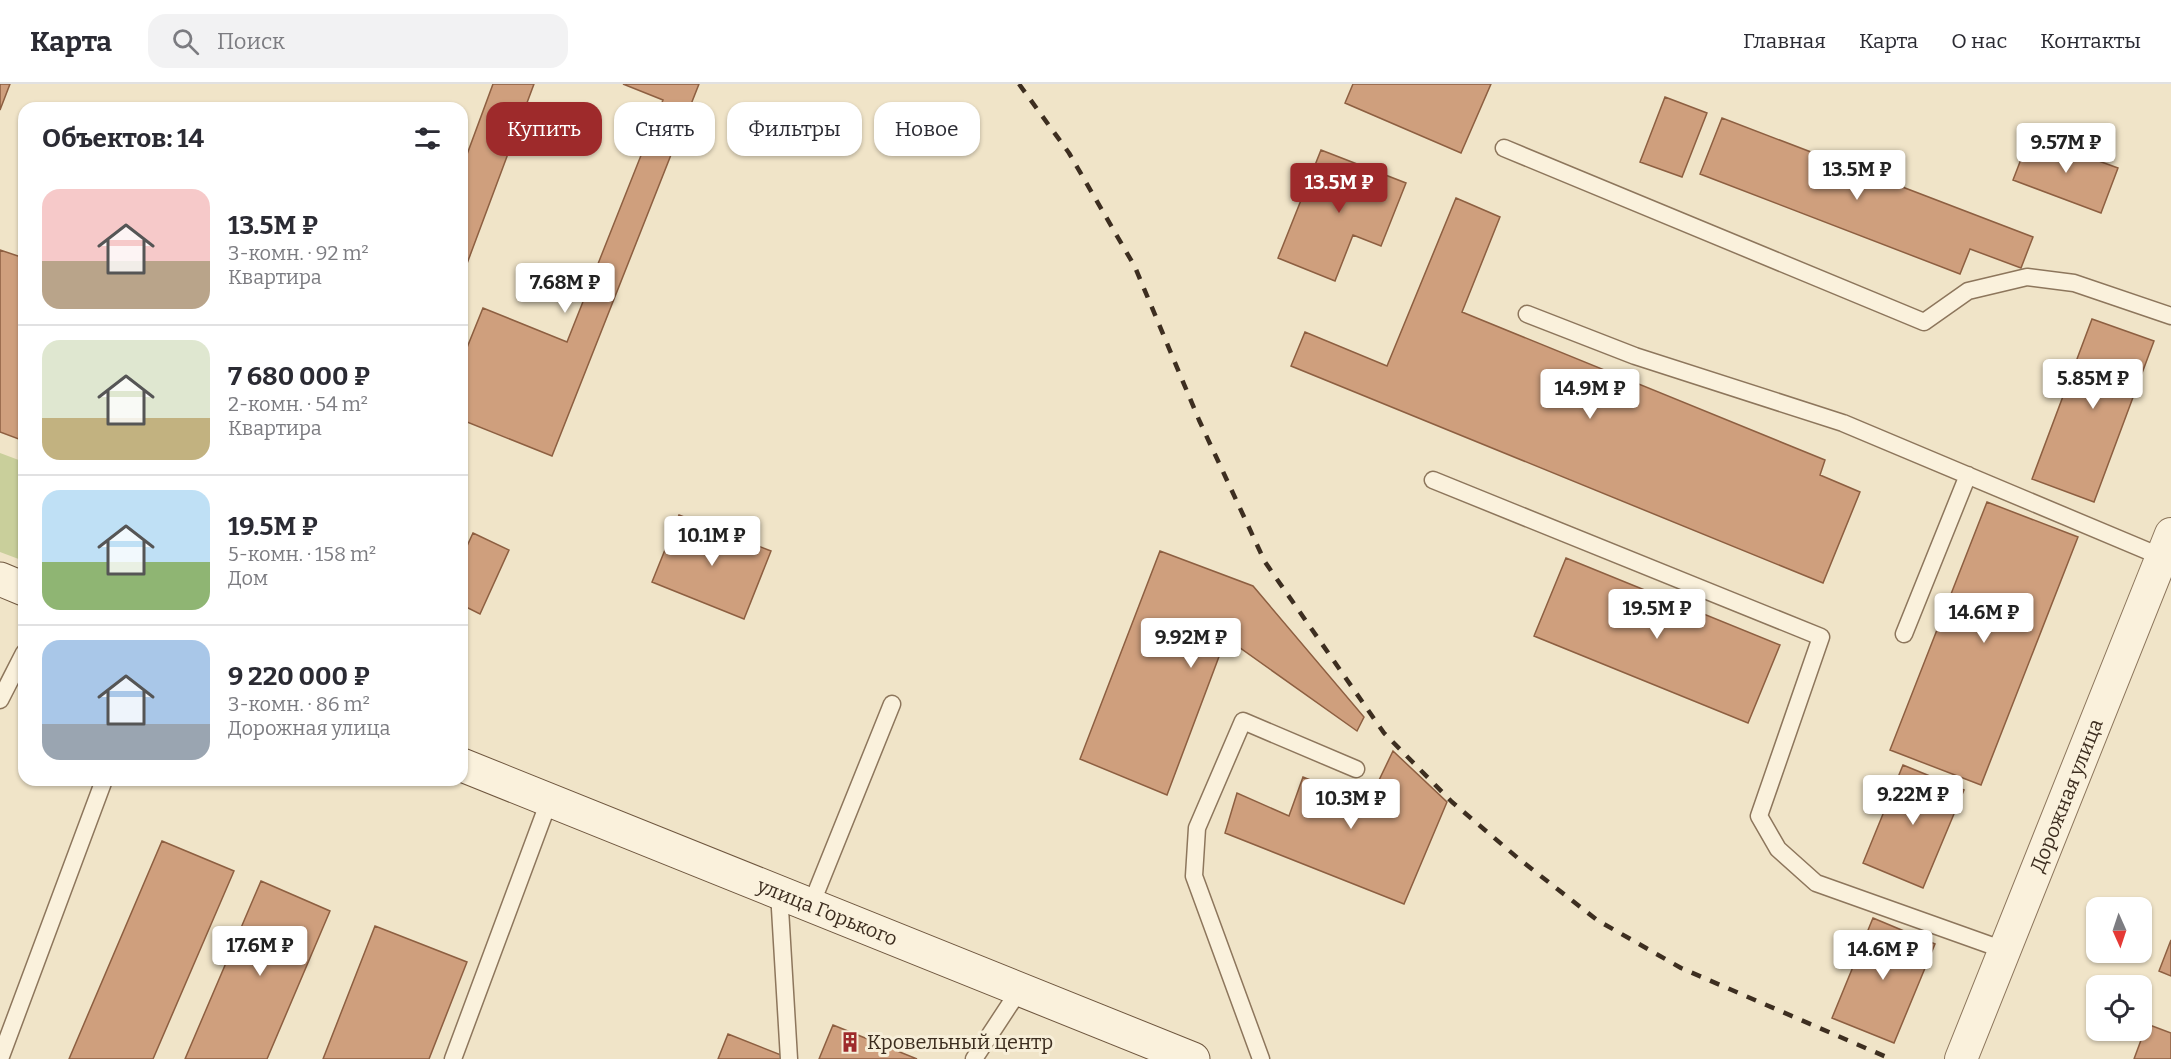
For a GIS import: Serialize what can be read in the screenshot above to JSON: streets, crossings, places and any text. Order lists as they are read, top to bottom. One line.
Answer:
{"streets":{"street":["Дорожная улица","улица Горького"]},"places":{"building":["Кровельный центр"]},"north":"bottom","page":{"header":"Карта","search":"Поиск","nav":["Главная","Карта","О нас","Контакты"],"chip":["Купить","Снять","Фильтры","Новое"],"heading":"Объектов: 14","price":["9.57M ₽","13.5M ₽","13.5M ₽","7.68M ₽","5.85M ₽","14.9M ₽","10.1M ₽","19.5M ₽","14.6M ₽","9.92M ₽","9.22M ₽","10.3M ₽","17.6M ₽","14.6M ₽"],"list":[{"name":"13.5M ₽","note":"3-комн. · 92 m² · Квартира"},{"name":"7 680 000 ₽","note":"2-комн. · 54 m² · Квартира"},{"name":"19.5M ₽","note":"5-комн. · 158 m² · Дом"},{"name":"9 220 000 ₽","note":"3-комн. · 86 m² · Дорожная улица"}]}}
